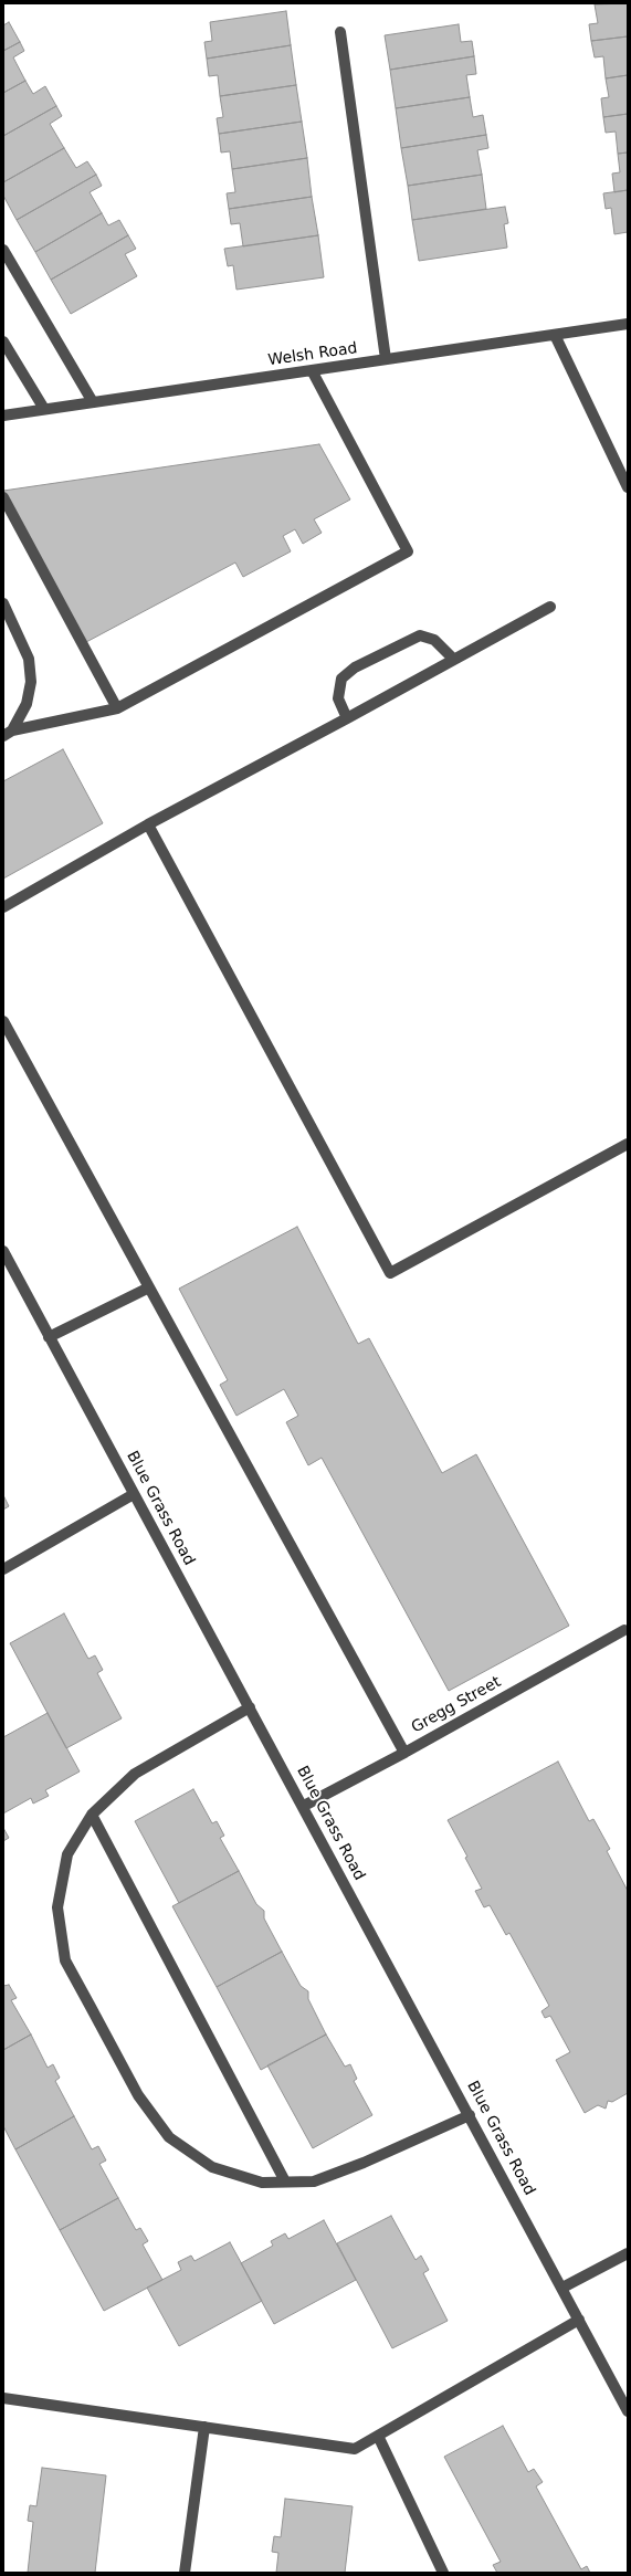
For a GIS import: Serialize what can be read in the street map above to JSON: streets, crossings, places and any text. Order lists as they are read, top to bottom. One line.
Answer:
{"streets":{"street":["Welsh Road","Blue Grass Road","Gregg Street"]},"crossings":[["Blue Grass Road","Gregg Street"]]}
